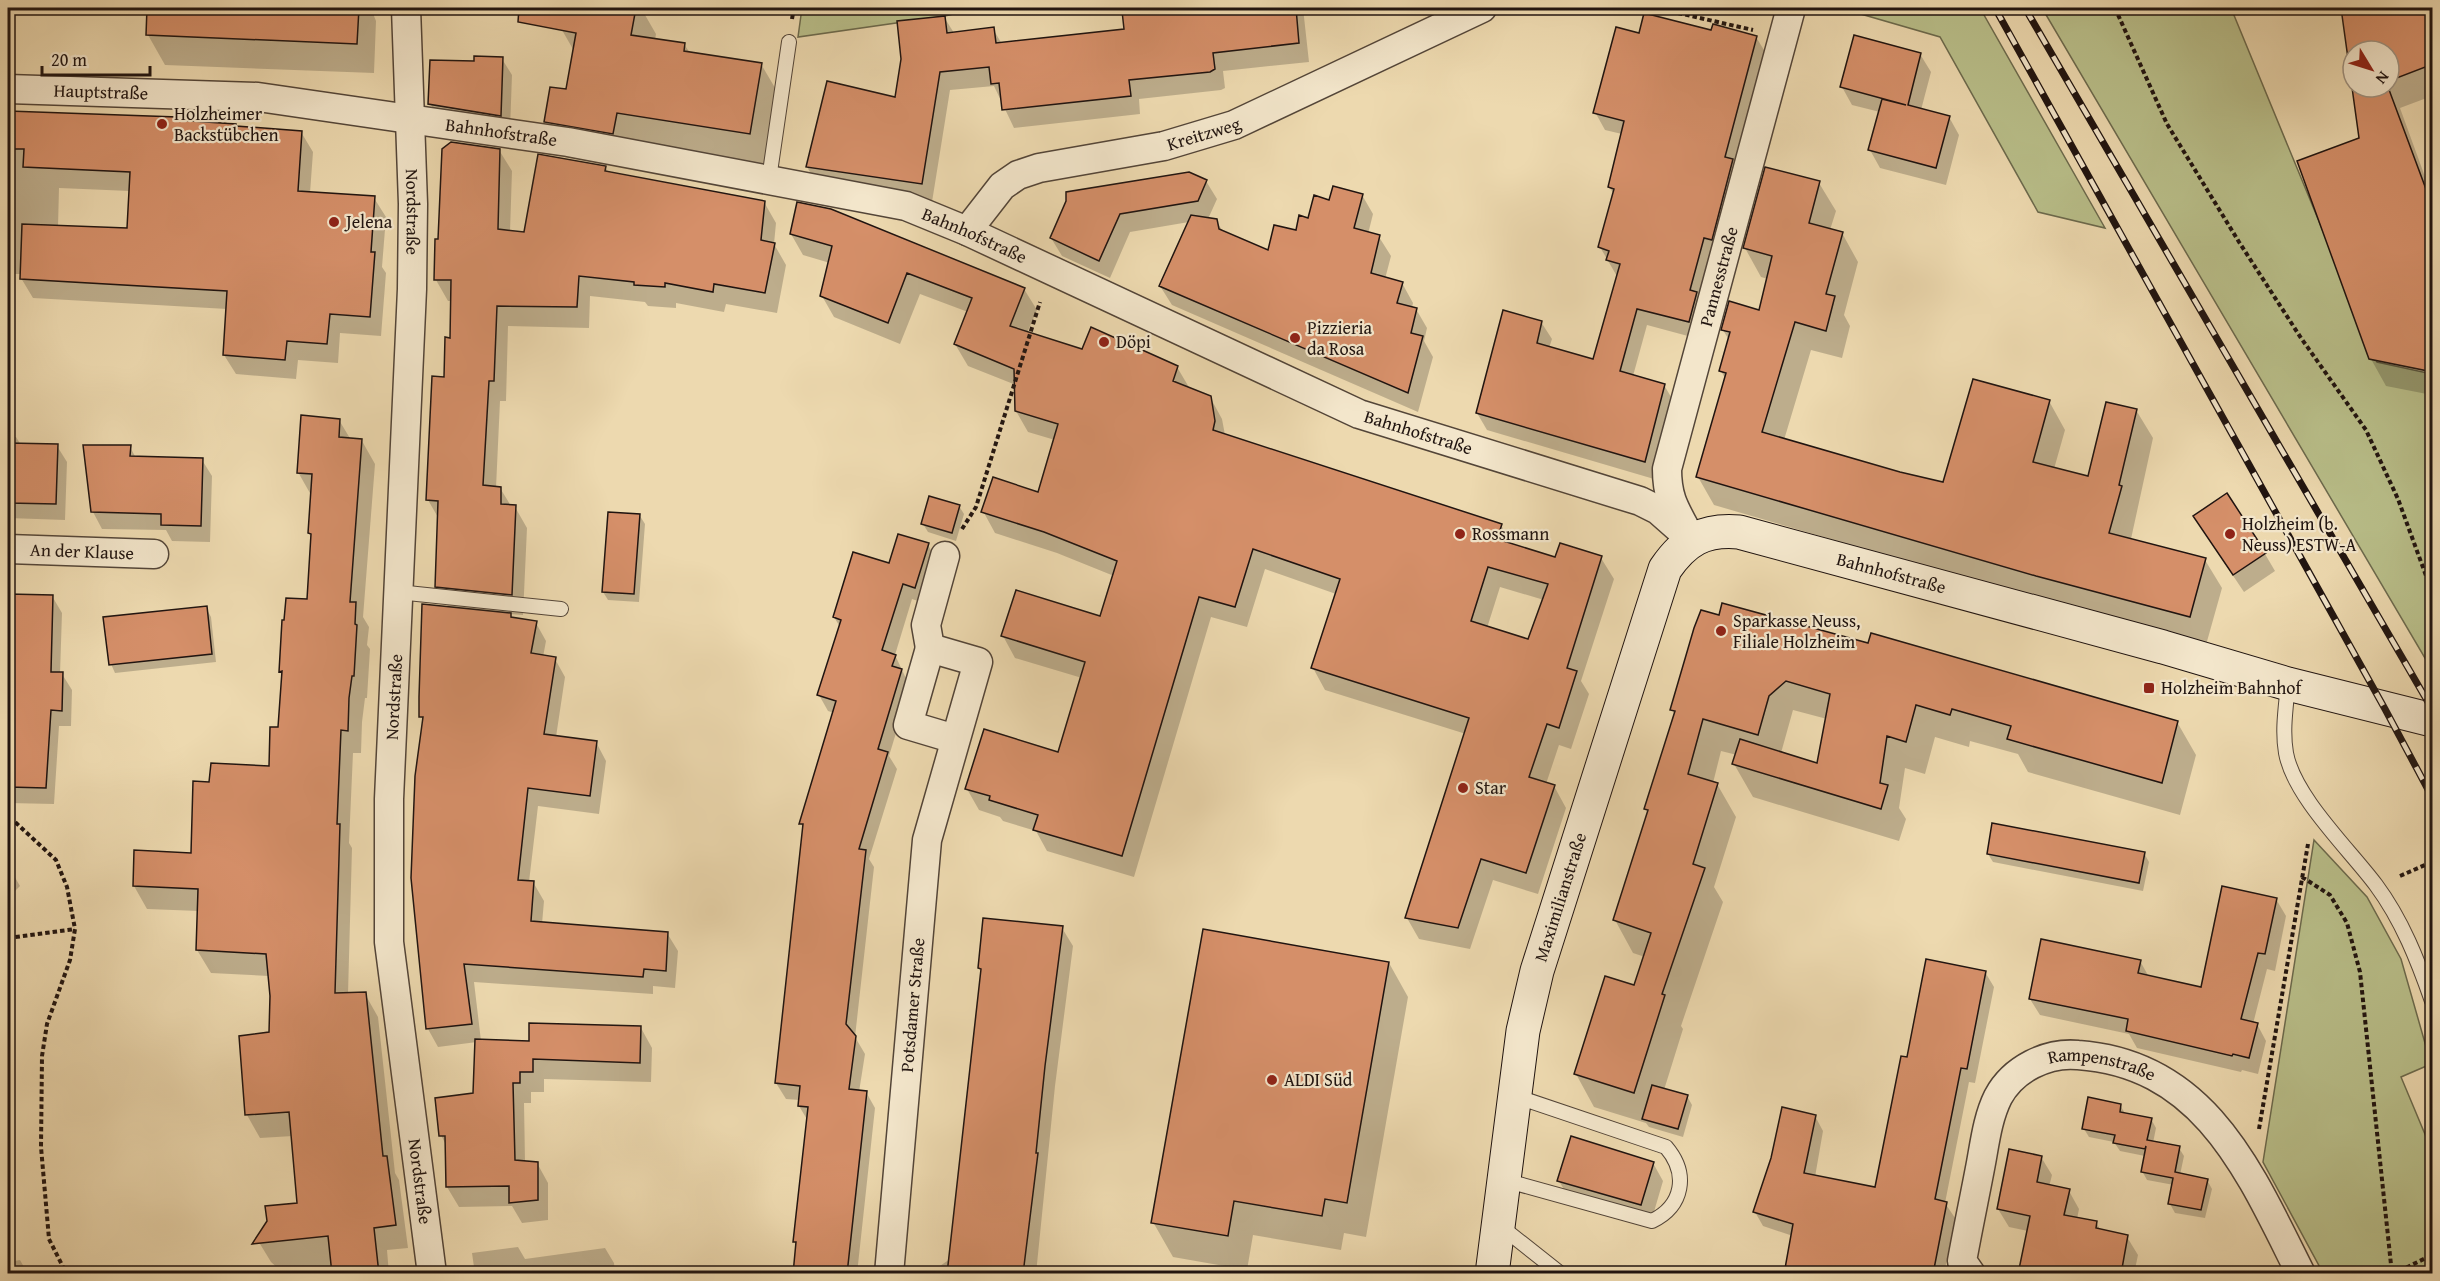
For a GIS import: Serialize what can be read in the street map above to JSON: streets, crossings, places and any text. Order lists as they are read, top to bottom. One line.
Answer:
{"streets":{"main road":["Bahnhofstraße","Maximilianstraße"],"street":["Hauptstraße","Kreitzweg","Nordstraße","Pannesstraße","An der Klause","Potsdamer Straße","Rampenstraße"]},"crossings":[["Hauptstraße","Bahnhofstraße"],["Hauptstraße","Nordstraße"],["Bahnhofstraße","Kreitzweg"],["Bahnhofstraße","Nordstraße"],["Bahnhofstraße","Pannesstraße"],["Bahnhofstraße","Maximilianstraße"],["Pannesstraße","Maximilianstraße"]],"places":{"other":["Holzheimer Backstübchen","Jelena","Pizzieria da Rosa","Döpi","Rossmann","Holzheim (b. Neuss) ESTW-A","Sparkasse Neuss, Filiale Holzheim","Star","ALDI Süd"],"transit":["Holzheim Bahnhof"]},"scale_bar":"20 m","north":"bottom right"}
